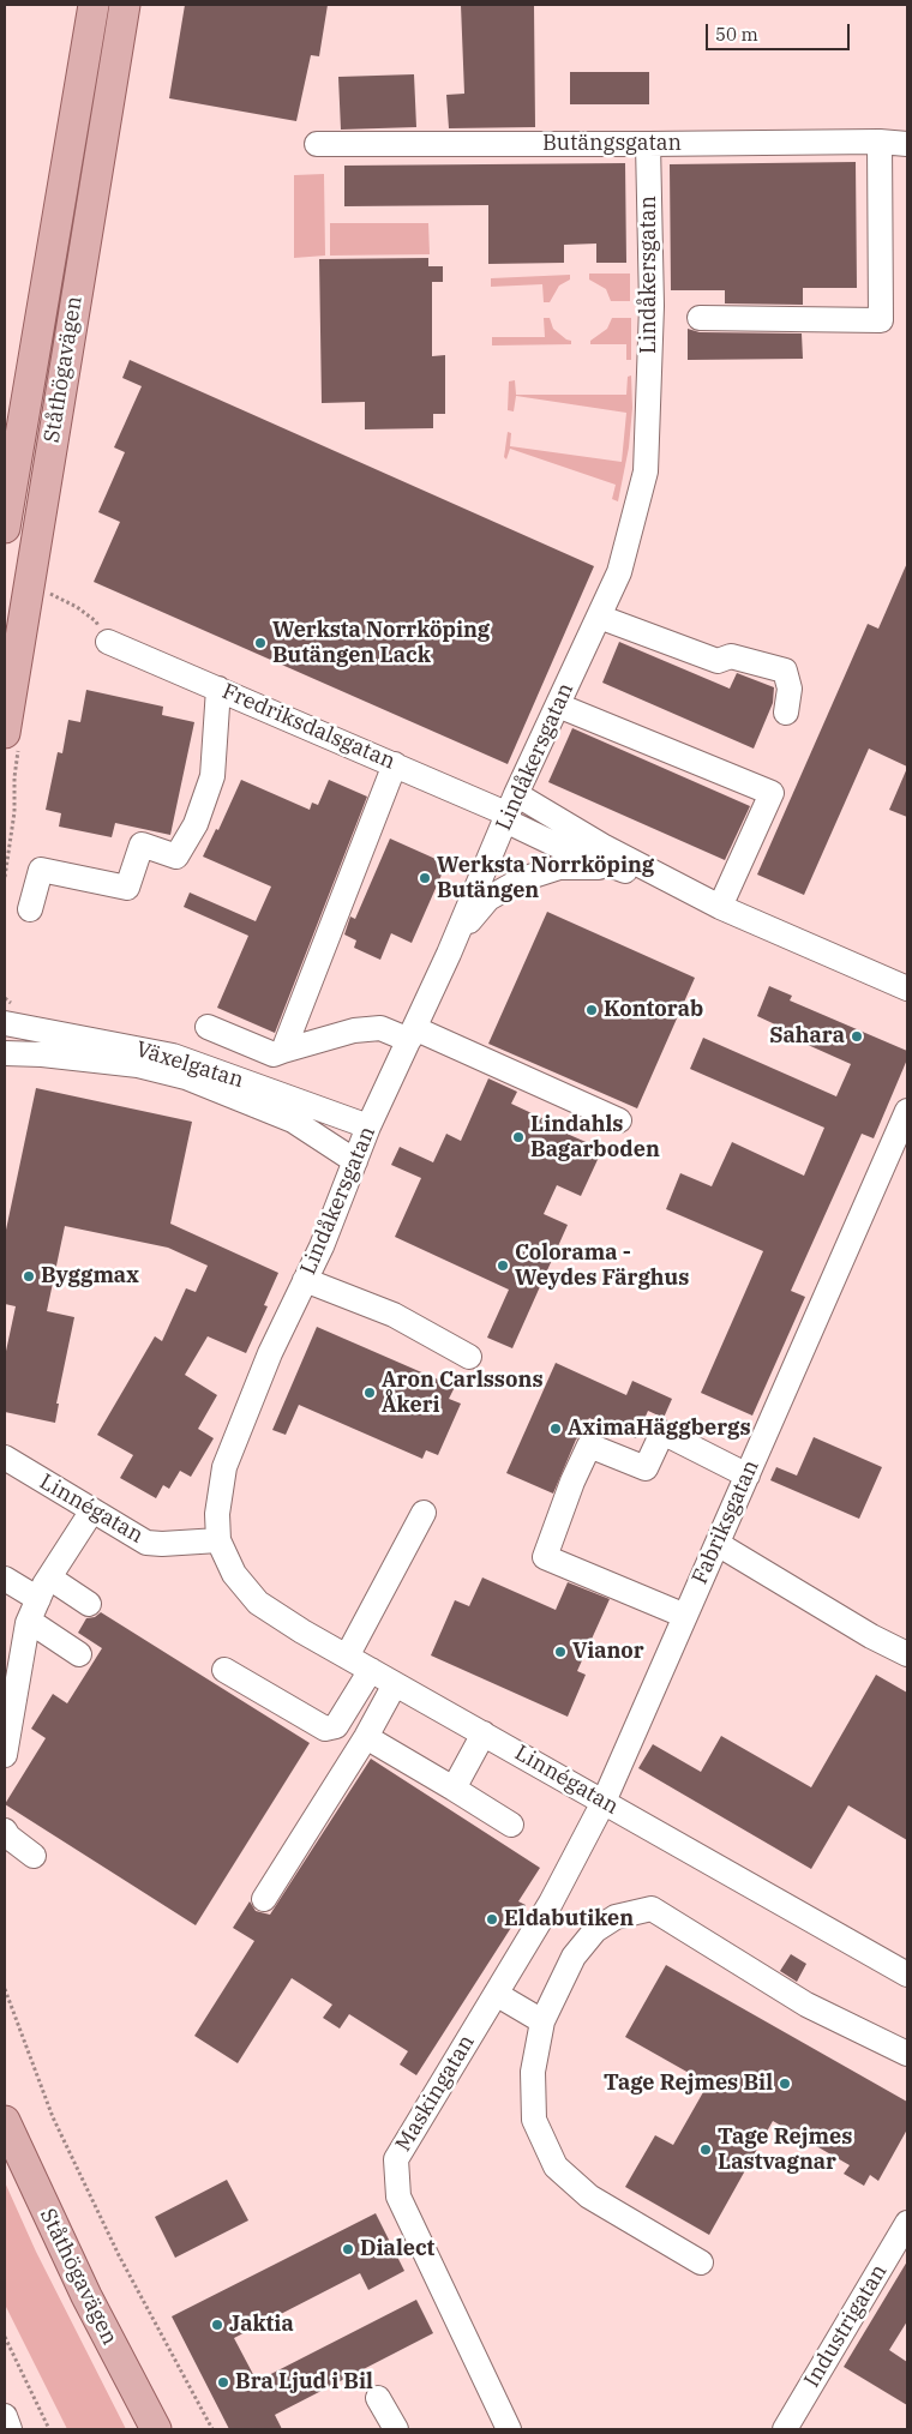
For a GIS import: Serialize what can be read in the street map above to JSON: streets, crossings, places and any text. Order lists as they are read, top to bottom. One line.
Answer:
{"streets":{"main road":["Ståthögavägen"],"street":["Butängsgatan","Lindåkersgatan","Fredriksdalsgatan","Växelgatan","Linnégatan","Fabriksgatan","Maskingatan","Industrigatan"]},"crossings":[["Butängsgatan","Lindåkersgatan"],["Lindåkersgatan","Fredriksdalsgatan"],["Lindåkersgatan","Växelgatan"],["Lindåkersgatan","Linnégatan"],["Linnégatan","Fabriksgatan"],["Linnégatan","Maskingatan"],["Fabriksgatan","Maskingatan"]],"places":["Werksta Norrköping Butängen Lack","Werksta Norrköping Butängen","Kontorab","Sahara","Lindahls Bagarboden","Colorama - Weydes Färghus","Byggmax","Aron Carlssons Åkeri","AximaHäggbergs","Vianor","Eldabutiken","Tage Rejmes Bil","Tage Rejmes Lastvagnar","Dialect","Jaktia","Bra Ljud i Bil"],"scale_bar":"50 m"}
